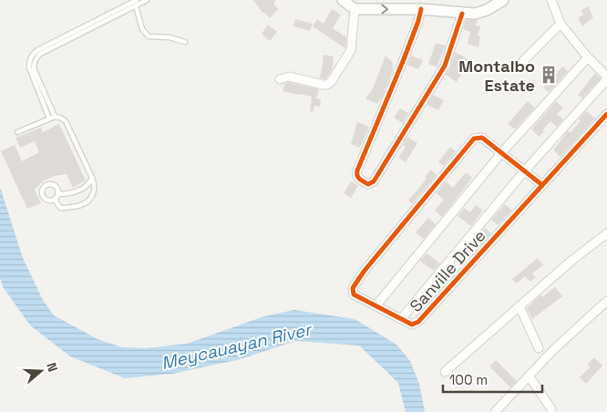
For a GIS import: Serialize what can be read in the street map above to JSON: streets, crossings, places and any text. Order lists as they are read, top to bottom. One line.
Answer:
{"streets":{"street":["Sanville Drive"]},"water":["Meycauayan River"],"places":{"building":["Montalbo Estate"]},"scale_bar":"100 m","north":"right"}
